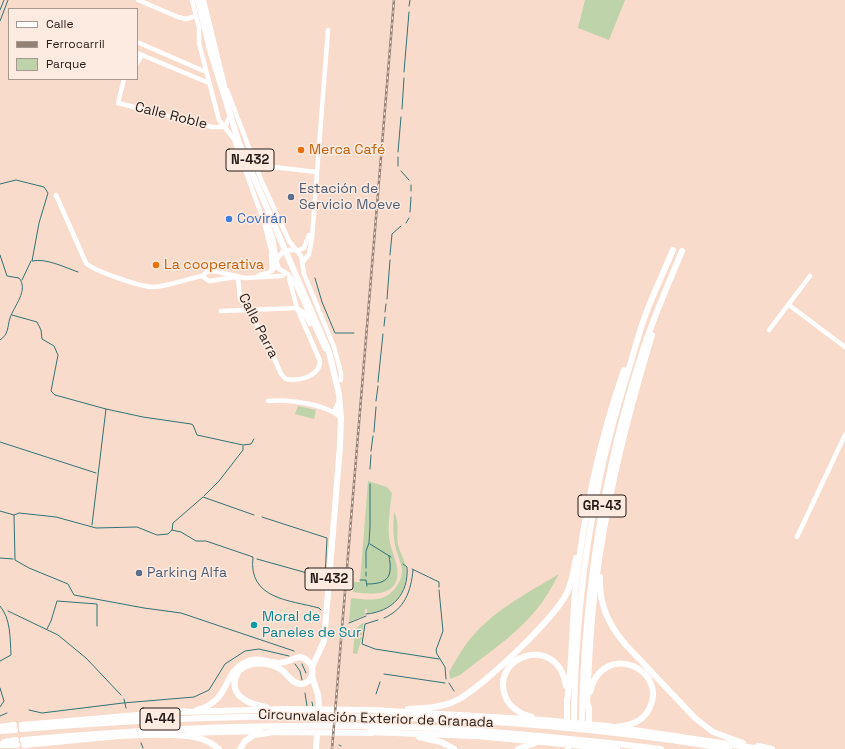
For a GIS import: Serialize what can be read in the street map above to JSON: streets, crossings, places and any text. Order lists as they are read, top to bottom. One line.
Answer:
{"streets":{"highway":["N-432","GR-43","A-44","Circunvalación Exterior de Granada"],"street":["Calle Roble","Calle Parra"]},"crossings":[["GR-43","Circunvalación Exterior de Granada"]],"places":["Merca Café","Estación de Servicio Moeve","Covirán","La cooperativa","Parking Alfa","Moral de Paneles de Sur"],"legend":["Calle","Ferrocarril","Parque"]}
